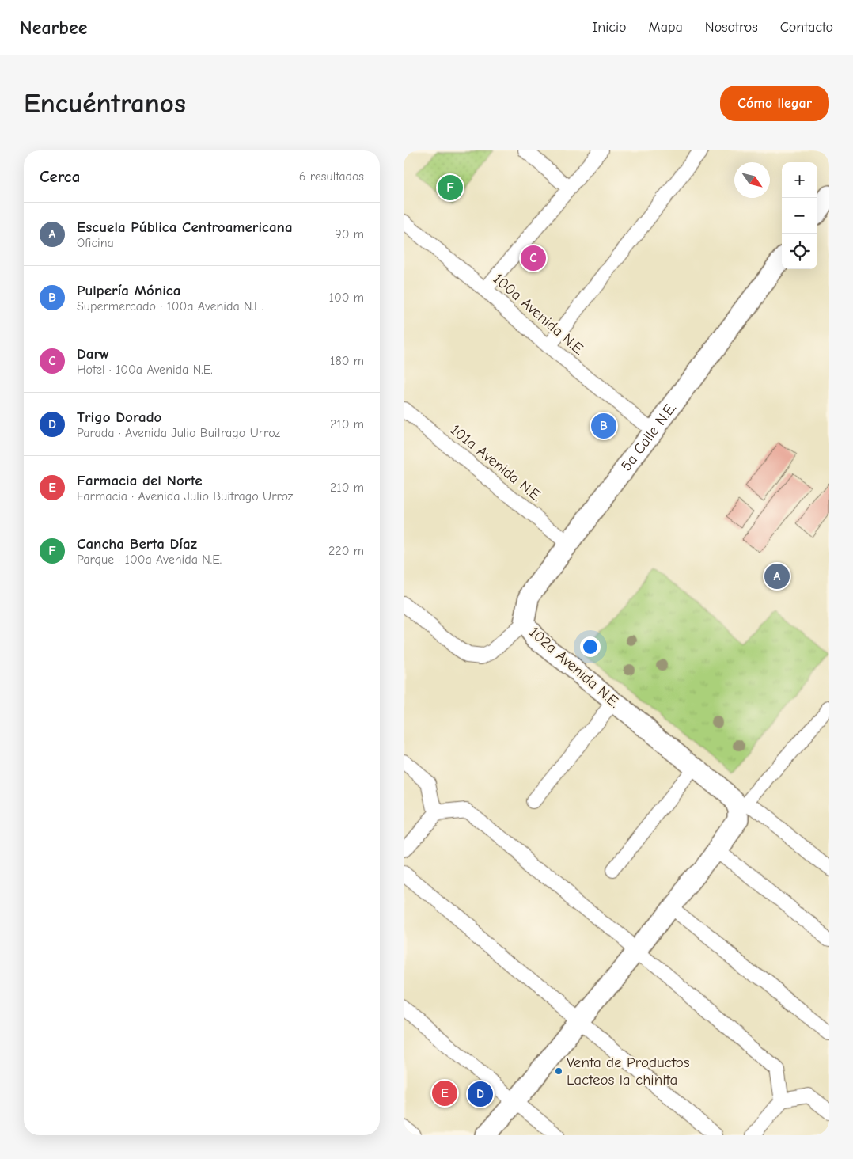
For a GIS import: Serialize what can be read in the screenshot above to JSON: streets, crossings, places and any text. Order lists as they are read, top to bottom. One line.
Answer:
{"streets":{"street":["100a Avenida N.E.","5a Calle N.E.","101a Avenida N.E.","102a Avenida N.E."]},"crossings":[["100a Avenida N.E.","5a Calle N.E."],["5a Calle N.E.","101a Avenida N.E."],["5a Calle N.E.","102a Avenida N.E."]],"places":["Venta de Productos Lacteos la chinita"],"north":"bottom right","page":{"header":"Nearbee","nav":["Inicio","Mapa","Nosotros","Contacto"],"buttons":"Cómo llegar","title":"Encuéntranos","heading":["Cerca","6 resultados"],"map_buttons":["+","−"],"pins":["F","C","B","A","E","D"],"list":[{"mark":"A","name":"Escuela Pública Centroamericana","note":"Oficina","value":"90 m"},{"mark":"B","name":"Pulpería Mónica","note":"Supermercado · 100a Avenida N.E.","value":"100 m"},{"mark":"C","name":"Darw","note":"Hotel · 100a Avenida N.E.","value":"180 m"},{"mark":"D","name":"Trigo Dorado","note":"Parada · Avenida Julio Buitrago Urroz","value":"210 m"},{"mark":"E","name":"Farmacia del Norte","note":"Farmacia · Avenida Julio Buitrago Urroz","value":"210 m"},{"mark":"F","name":"Cancha Berta Díaz","note":"Parque · 100a Avenida N.E.","value":"220 m"}]}}
